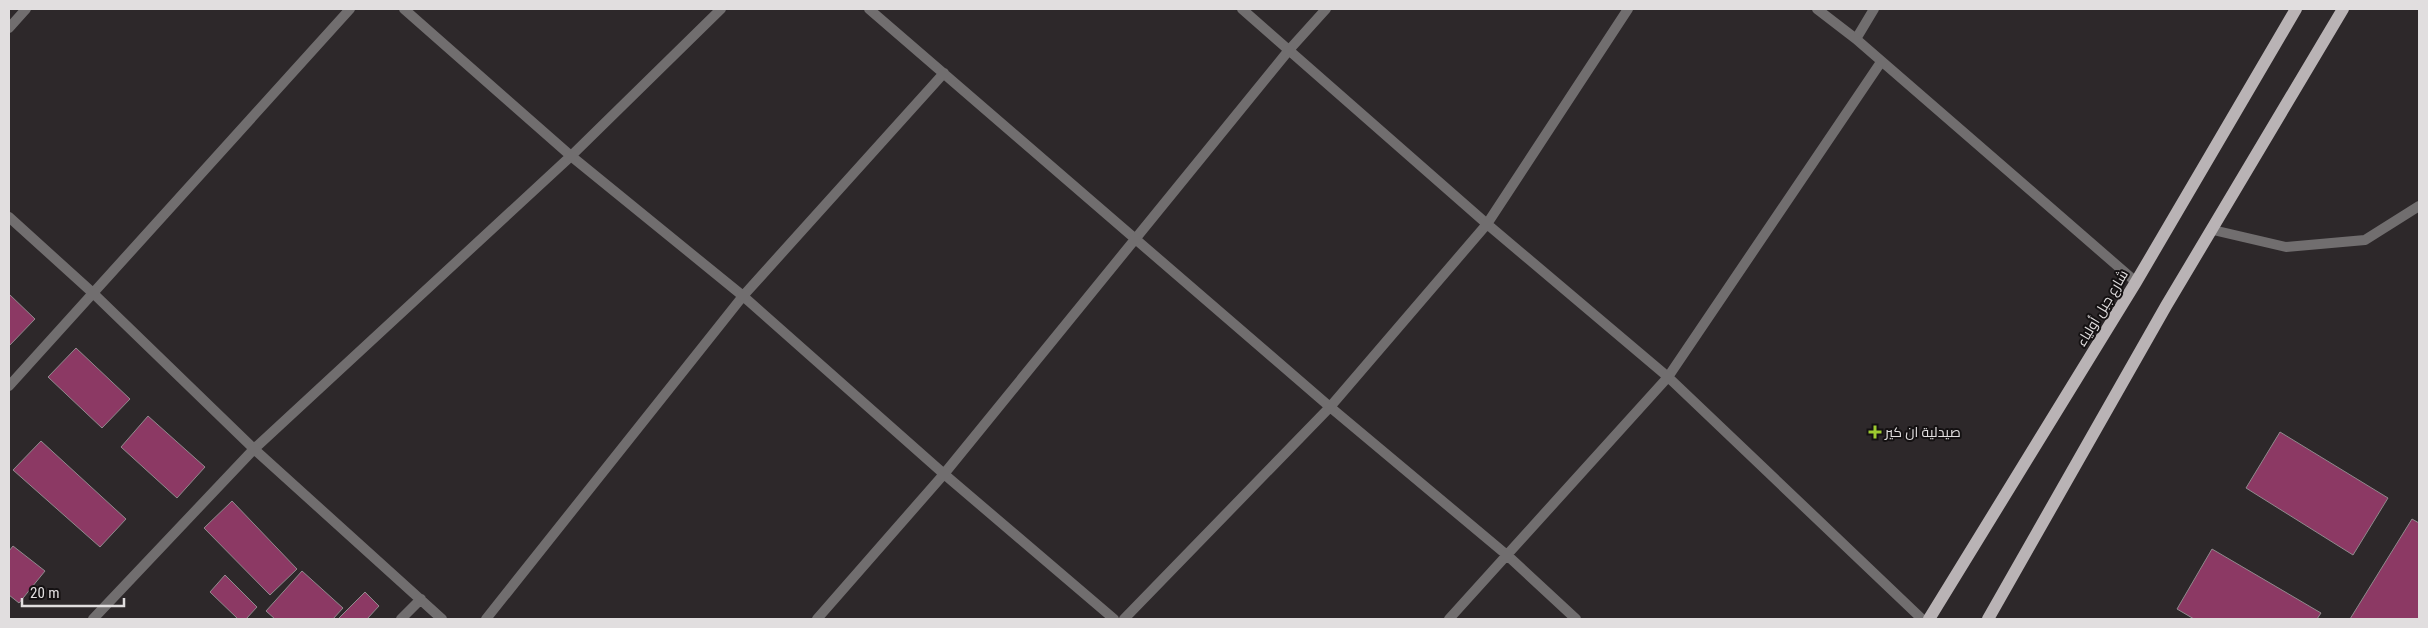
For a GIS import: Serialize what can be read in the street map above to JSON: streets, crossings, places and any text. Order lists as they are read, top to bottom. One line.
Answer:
{"streets":{"main road":["شارع جبل أولياء"]},"places":{"health":["صيدلية ان كير"]},"scale_bar":"20 m"}
